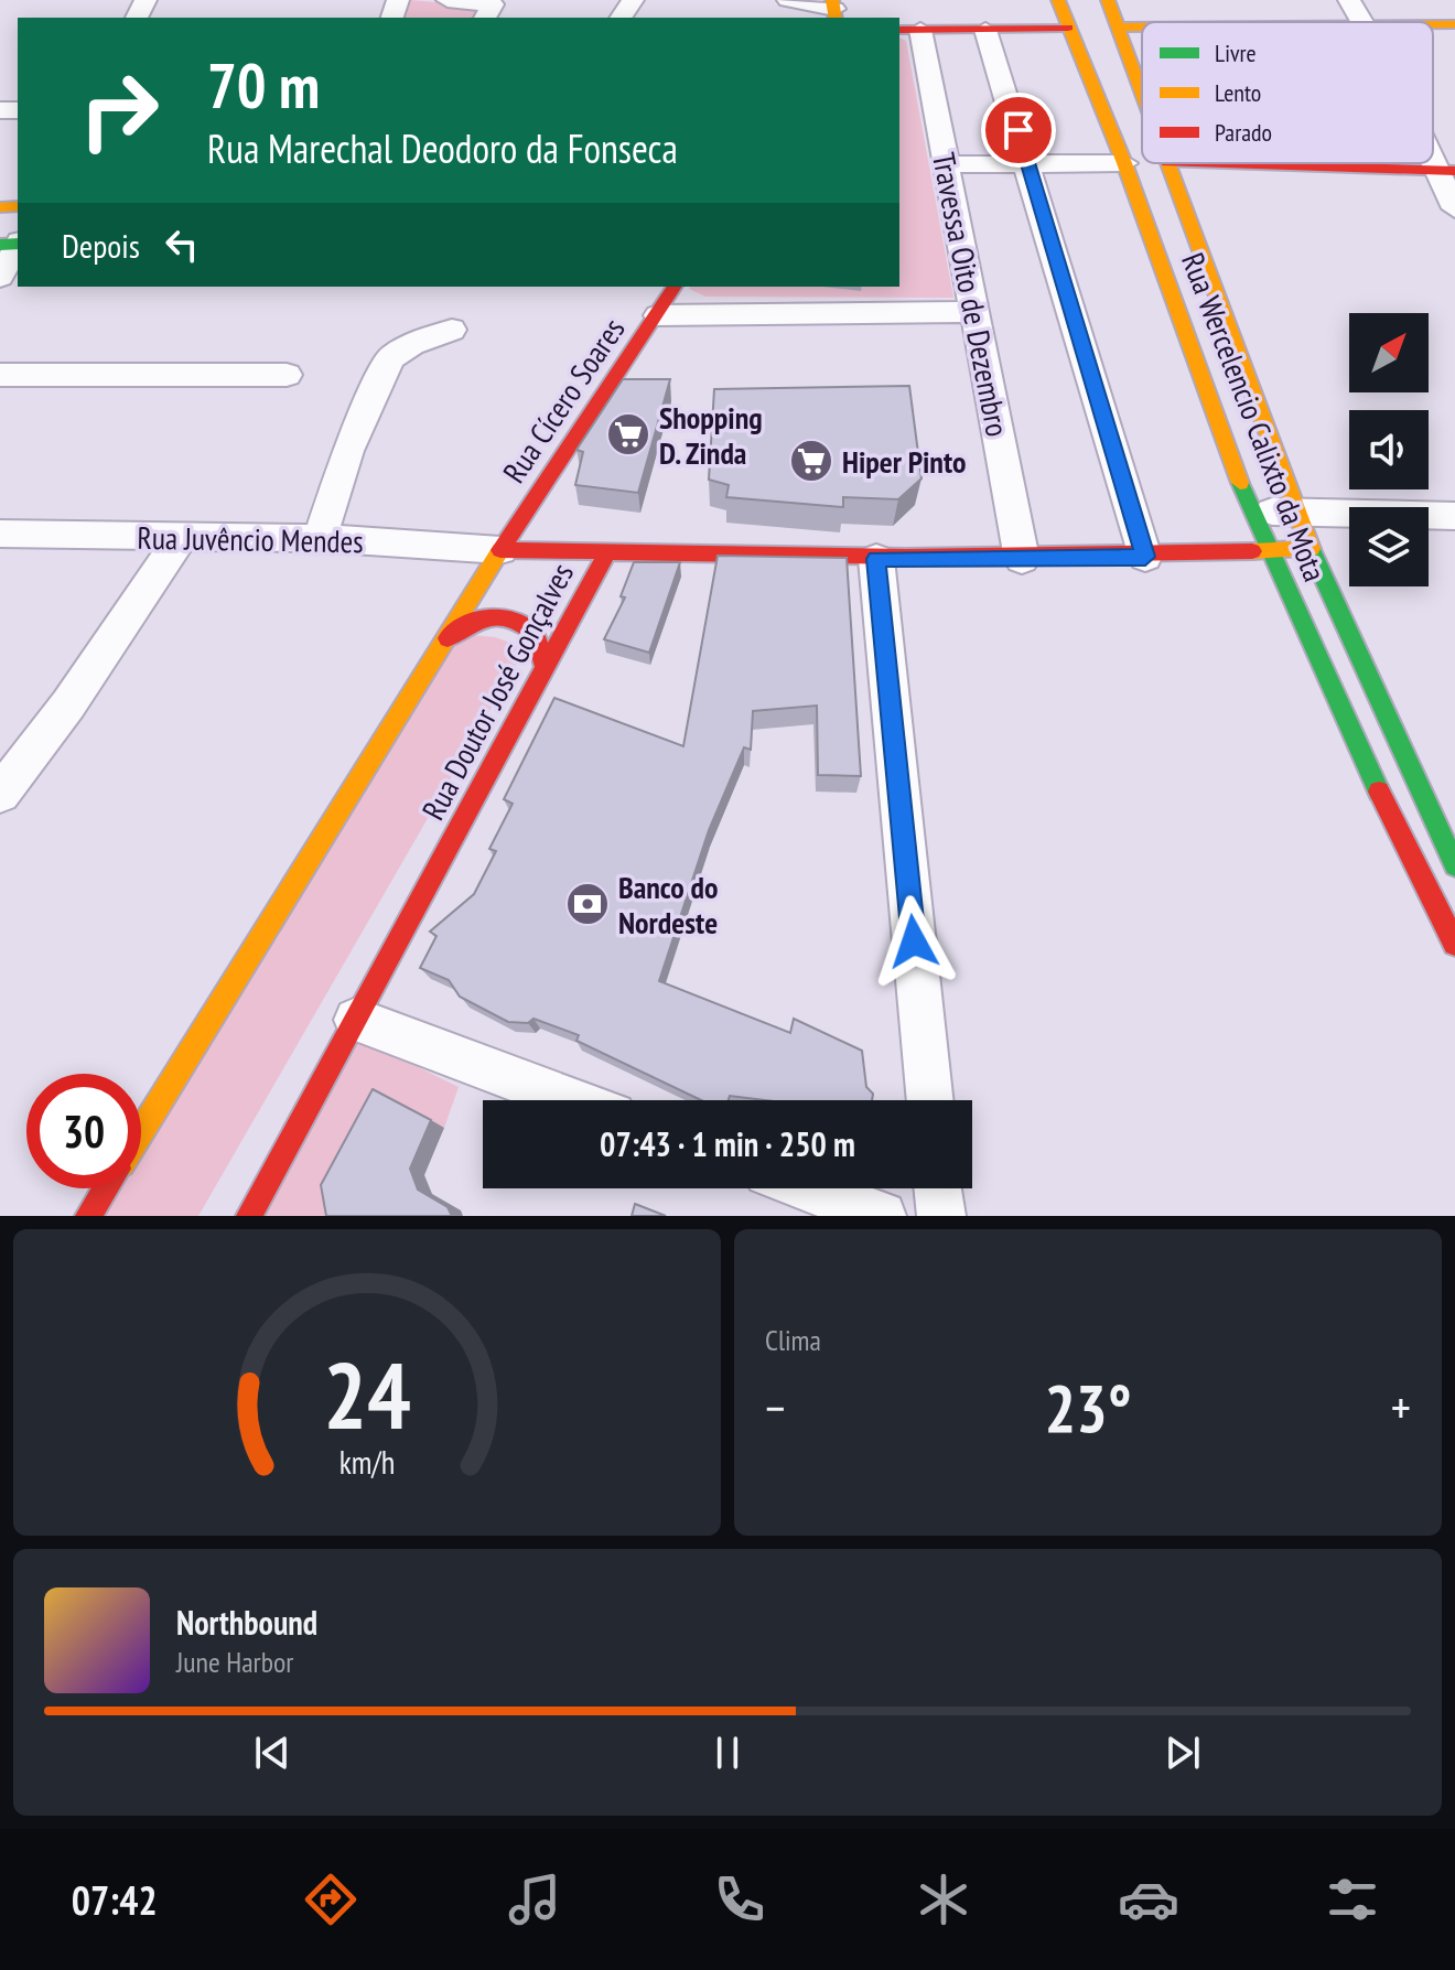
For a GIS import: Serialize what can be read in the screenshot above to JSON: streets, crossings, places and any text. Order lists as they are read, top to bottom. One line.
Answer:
{"streets":{"main road":["Rua Cícero Soares","Rua Wercelencio Calixto da Mota","Rua Doutor José Gonçalves"],"street":["Travessa Oito de Dezembro","Rua Juvêncio Mendes"]},"crossings":[["Rua Cícero Soares","Rua Juvêncio Mendes"],["Rua Cícero Soares","Rua Doutor José Gonçalves"],["Rua Juvêncio Mendes","Rua Doutor José Gonçalves"]],"places":{"supermarket":["Shopping D. Zinda","Hiper Pinto"],"bank":["Banco do Nordeste"]},"legend":["Livre","Lento","Parado"],"north":"top right","page":{"turn":["70 m","Rua Marechal Deodoro da Fonseca"],"then":"Depois","limit":"30","trip":"07:43 · 1 min · 250 m","tile":"Clima","heat":["−","23°","+"],"song":["Northbound","June Harbor"],"tabs":"07:42","gauge":["24","km/h"]}}
